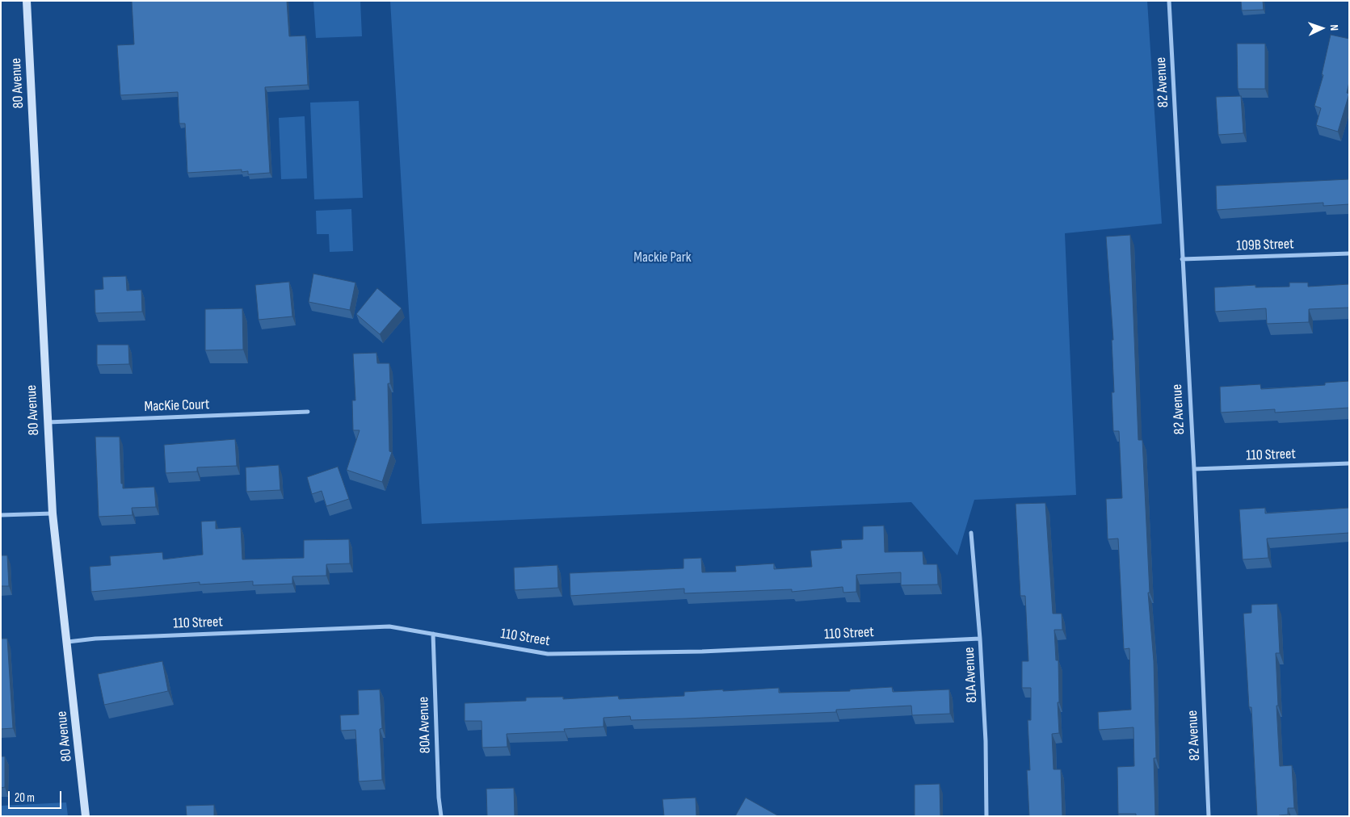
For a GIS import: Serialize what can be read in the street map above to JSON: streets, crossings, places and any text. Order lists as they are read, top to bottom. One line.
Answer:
{"streets":{"street":["82 Avenue","80 Avenue","109B Street","MacKie Court","110 Street","81A Avenue","80A Avenue"]},"crossings":[["82 Avenue","109B Street"],["82 Avenue","110 Street"],["80 Avenue","MacKie Court"],["80 Avenue","110 Street"],["110 Street","81A Avenue"],["110 Street","80A Avenue"]],"parks":["Mackie Park"],"scale_bar":"20 m","north":"right"}
